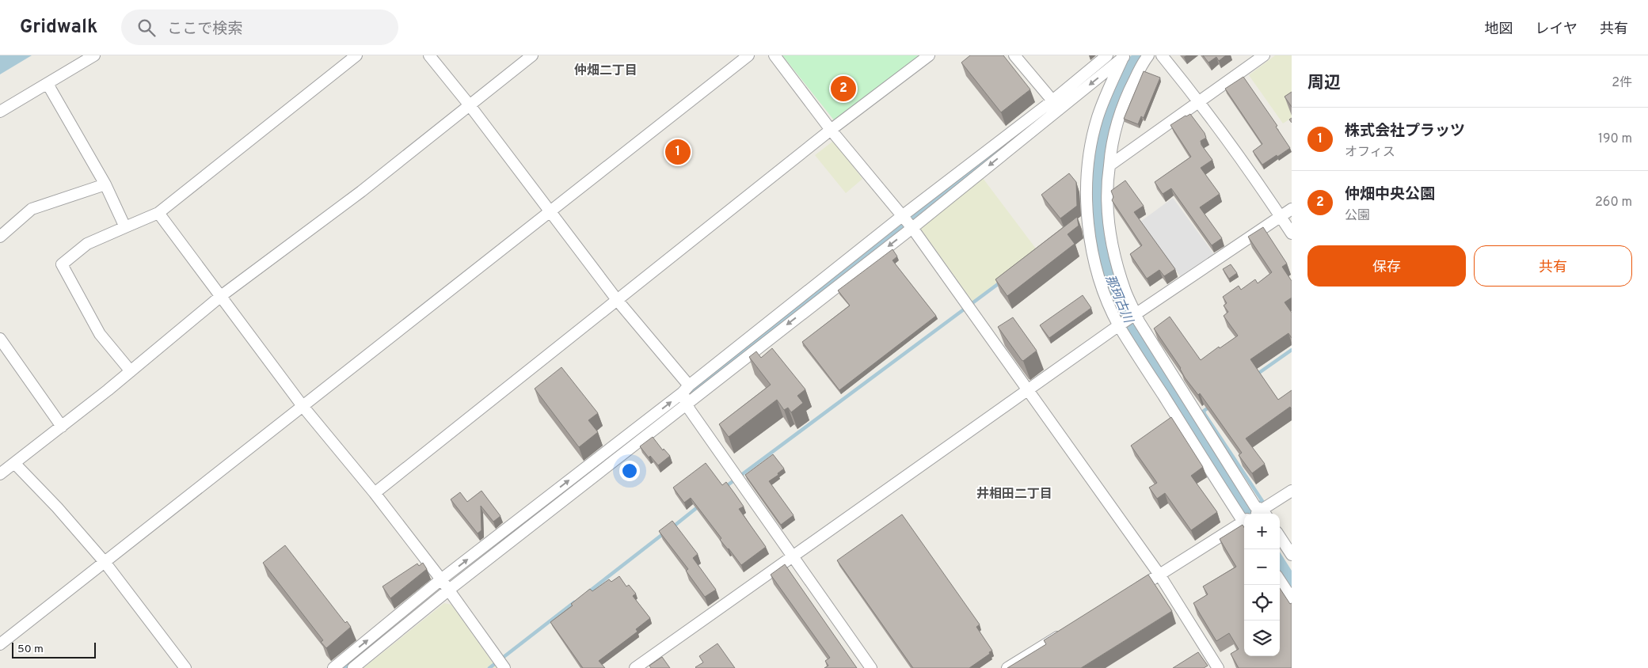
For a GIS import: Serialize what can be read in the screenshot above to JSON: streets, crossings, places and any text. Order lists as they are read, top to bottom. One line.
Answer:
{"districts":["仲畑二丁目","井相田二丁目"],"water":["那珂古川"],"scale_bar":"50 m","page":{"header":"Gridwalk","search":"ここで検索","nav":["地図","レイヤ","共有"],"heading":["周辺","2件"],"pins":["2","1"],"list":[{"mark":"1","name":"株式会社プラッツ","note":"オフィス","value":"190 m"},{"mark":"2","name":"仲畑中央公園","note":"公園","value":"260 m"}],"buttons":["保存","共有"],"map_buttons":["+","−"],"scale":"50 m"}}
